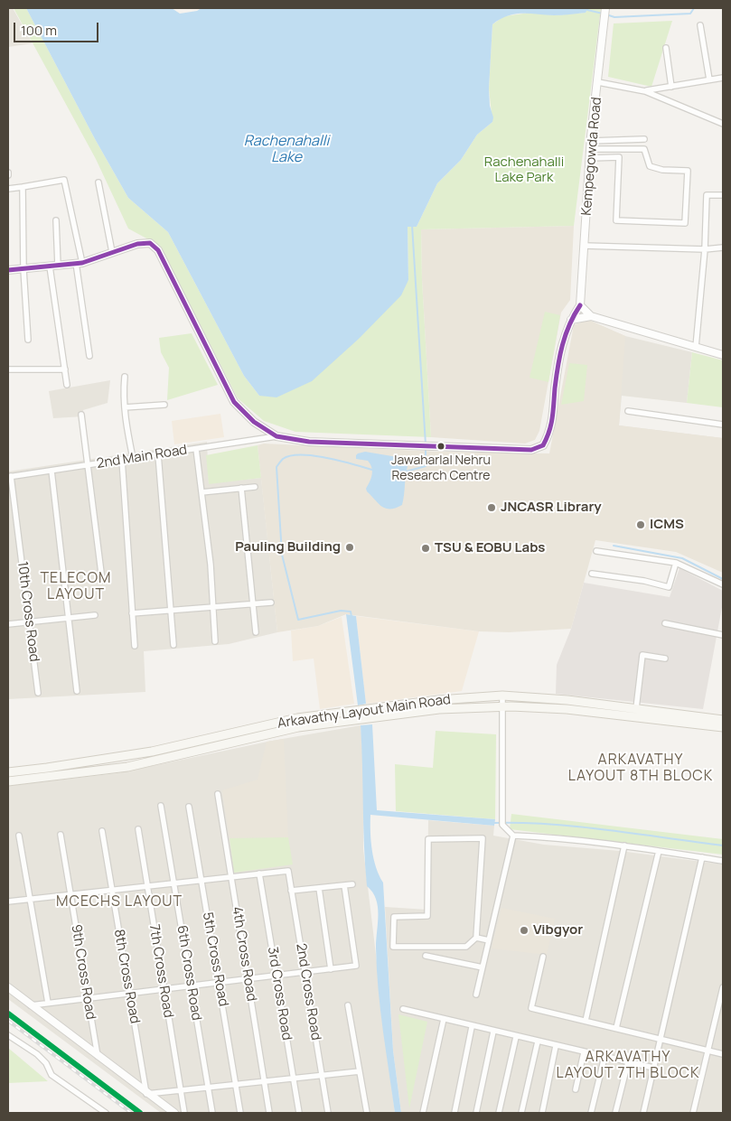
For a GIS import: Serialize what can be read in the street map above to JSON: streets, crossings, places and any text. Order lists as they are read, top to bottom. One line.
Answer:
{"streets":{"main road":["Arkavathy Layout Main Road"],"street":["Kempegowda Road","2nd Main Road","10th Cross Road","4th Cross Road","5th Cross Road","7th Cross Road","9th Cross Road","6th Cross Road","8th Cross Road","2nd Cross Road","3rd Cross Road"]},"crossings":[["Kempegowda Road","2nd Main Road"],["2nd Main Road","10th Cross Road"],["2nd Cross Road","3rd Cross Road"]],"districts":["TELECOM LAYOUT","ARKAVATHY LAYOUT 8TH BLOCK","MCECHS LAYOUT","ARKAVATHY LAYOUT 7TH BLOCK"],"water":["Rachenahalli Lake"],"parks":["Rachenahalli Lake Park"],"places":["Jawaharlal Nehru Research Centre","JNCASR Library","ICMS","Pauling Building","TSU & EOBU Labs","Vibgyor"],"scale_bar":"100 m"}
